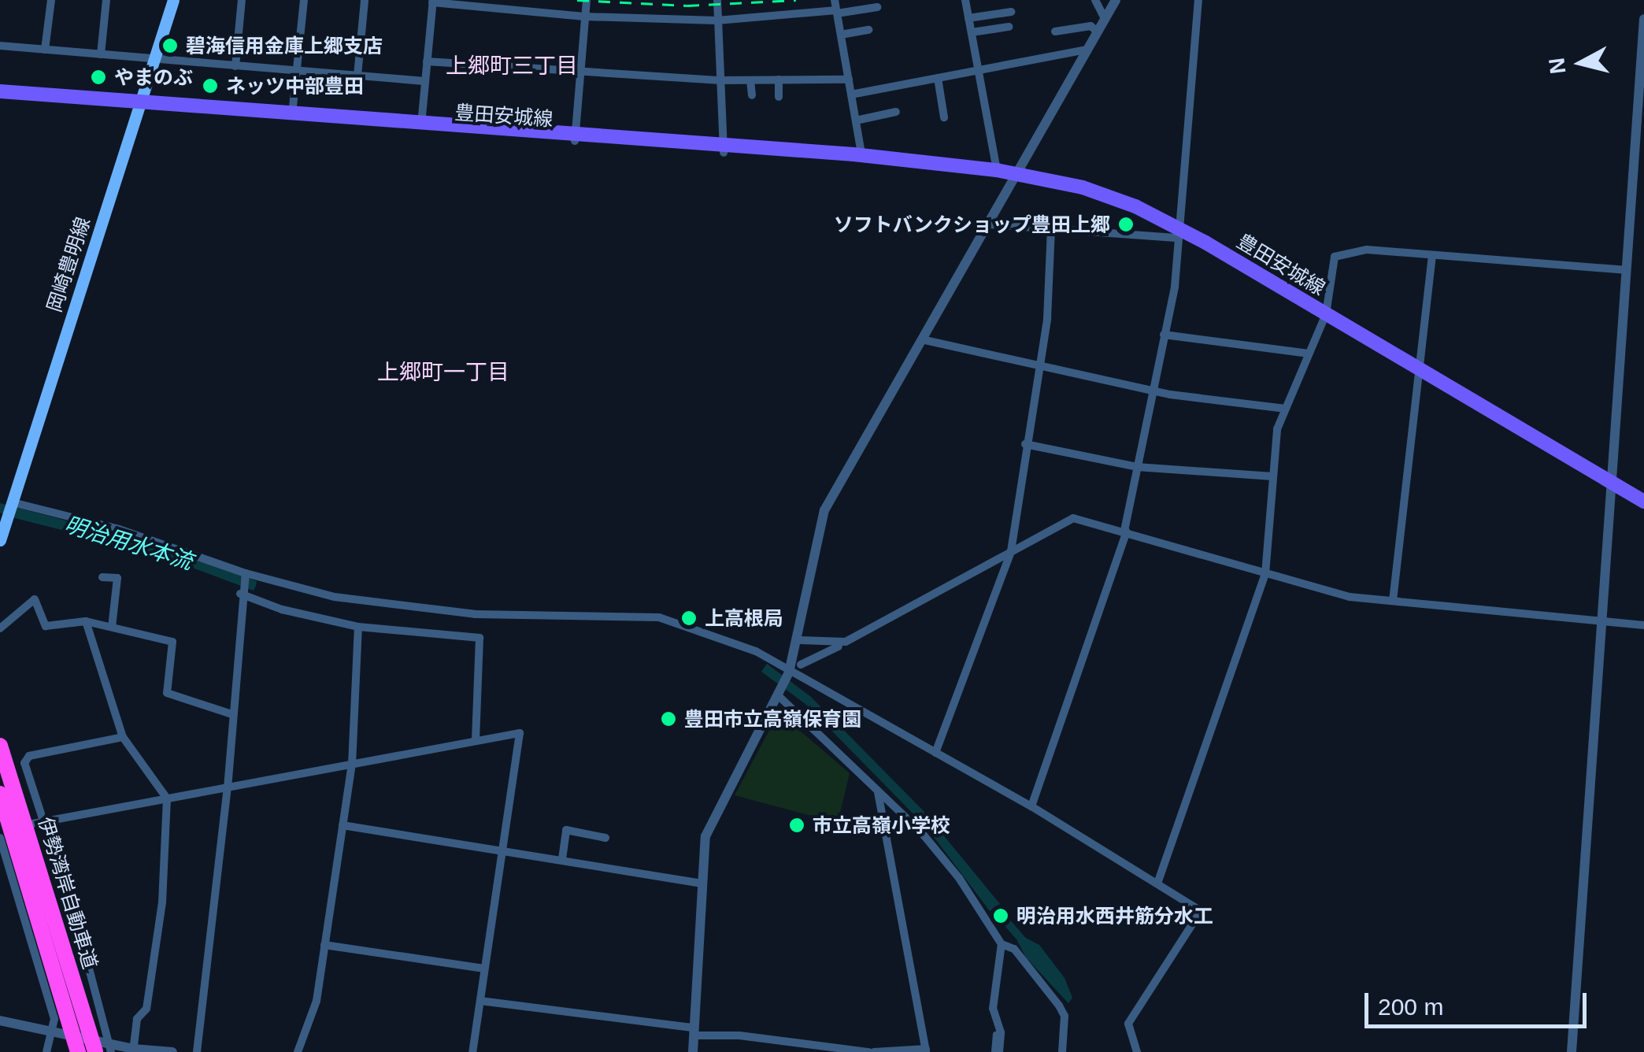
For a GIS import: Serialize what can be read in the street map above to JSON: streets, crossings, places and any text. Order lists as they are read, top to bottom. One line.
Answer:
{"streets":{"highway":["伊勢湾岸自動車道"],"main road":["豊田安城線","岡崎豊明線"]},"crossings":[["豊田安城線","岡崎豊明線"]],"districts":["上郷町三丁目","上郷町一丁目"],"water":["明治用水本流"],"places":["碧海信用金庫上郷支店","やまのぶ","ネッツ中部豊田","ソフトバンクショップ豊田上郷","上高根局","豊田市立高嶺保育園","市立高嶺小学校","明治用水西井筋分水工"],"scale_bar":"200 m","north":"left"}
